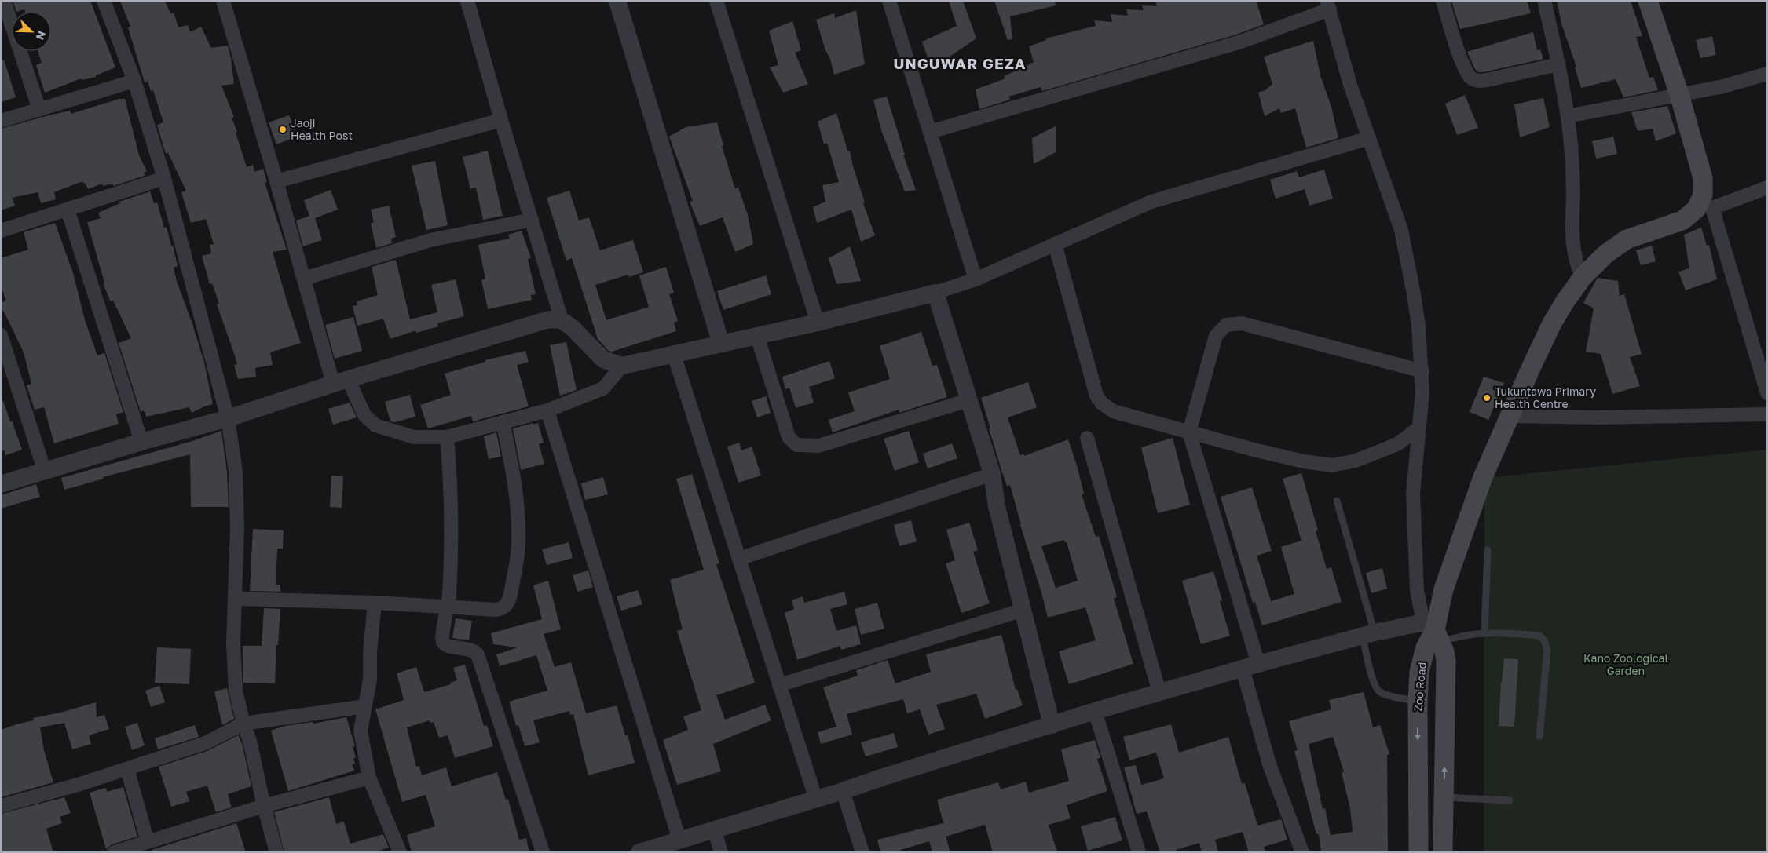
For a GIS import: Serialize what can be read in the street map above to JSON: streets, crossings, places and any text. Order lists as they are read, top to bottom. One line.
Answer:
{"streets":{"main road":["Zoo Road"]},"districts":["UNGUWAR GEZA"],"parks":["Kano Zoological Garden"],"places":["Jaoji Health Post","Tukuntawa Primary Health Centre"],"north":"bottom right"}
